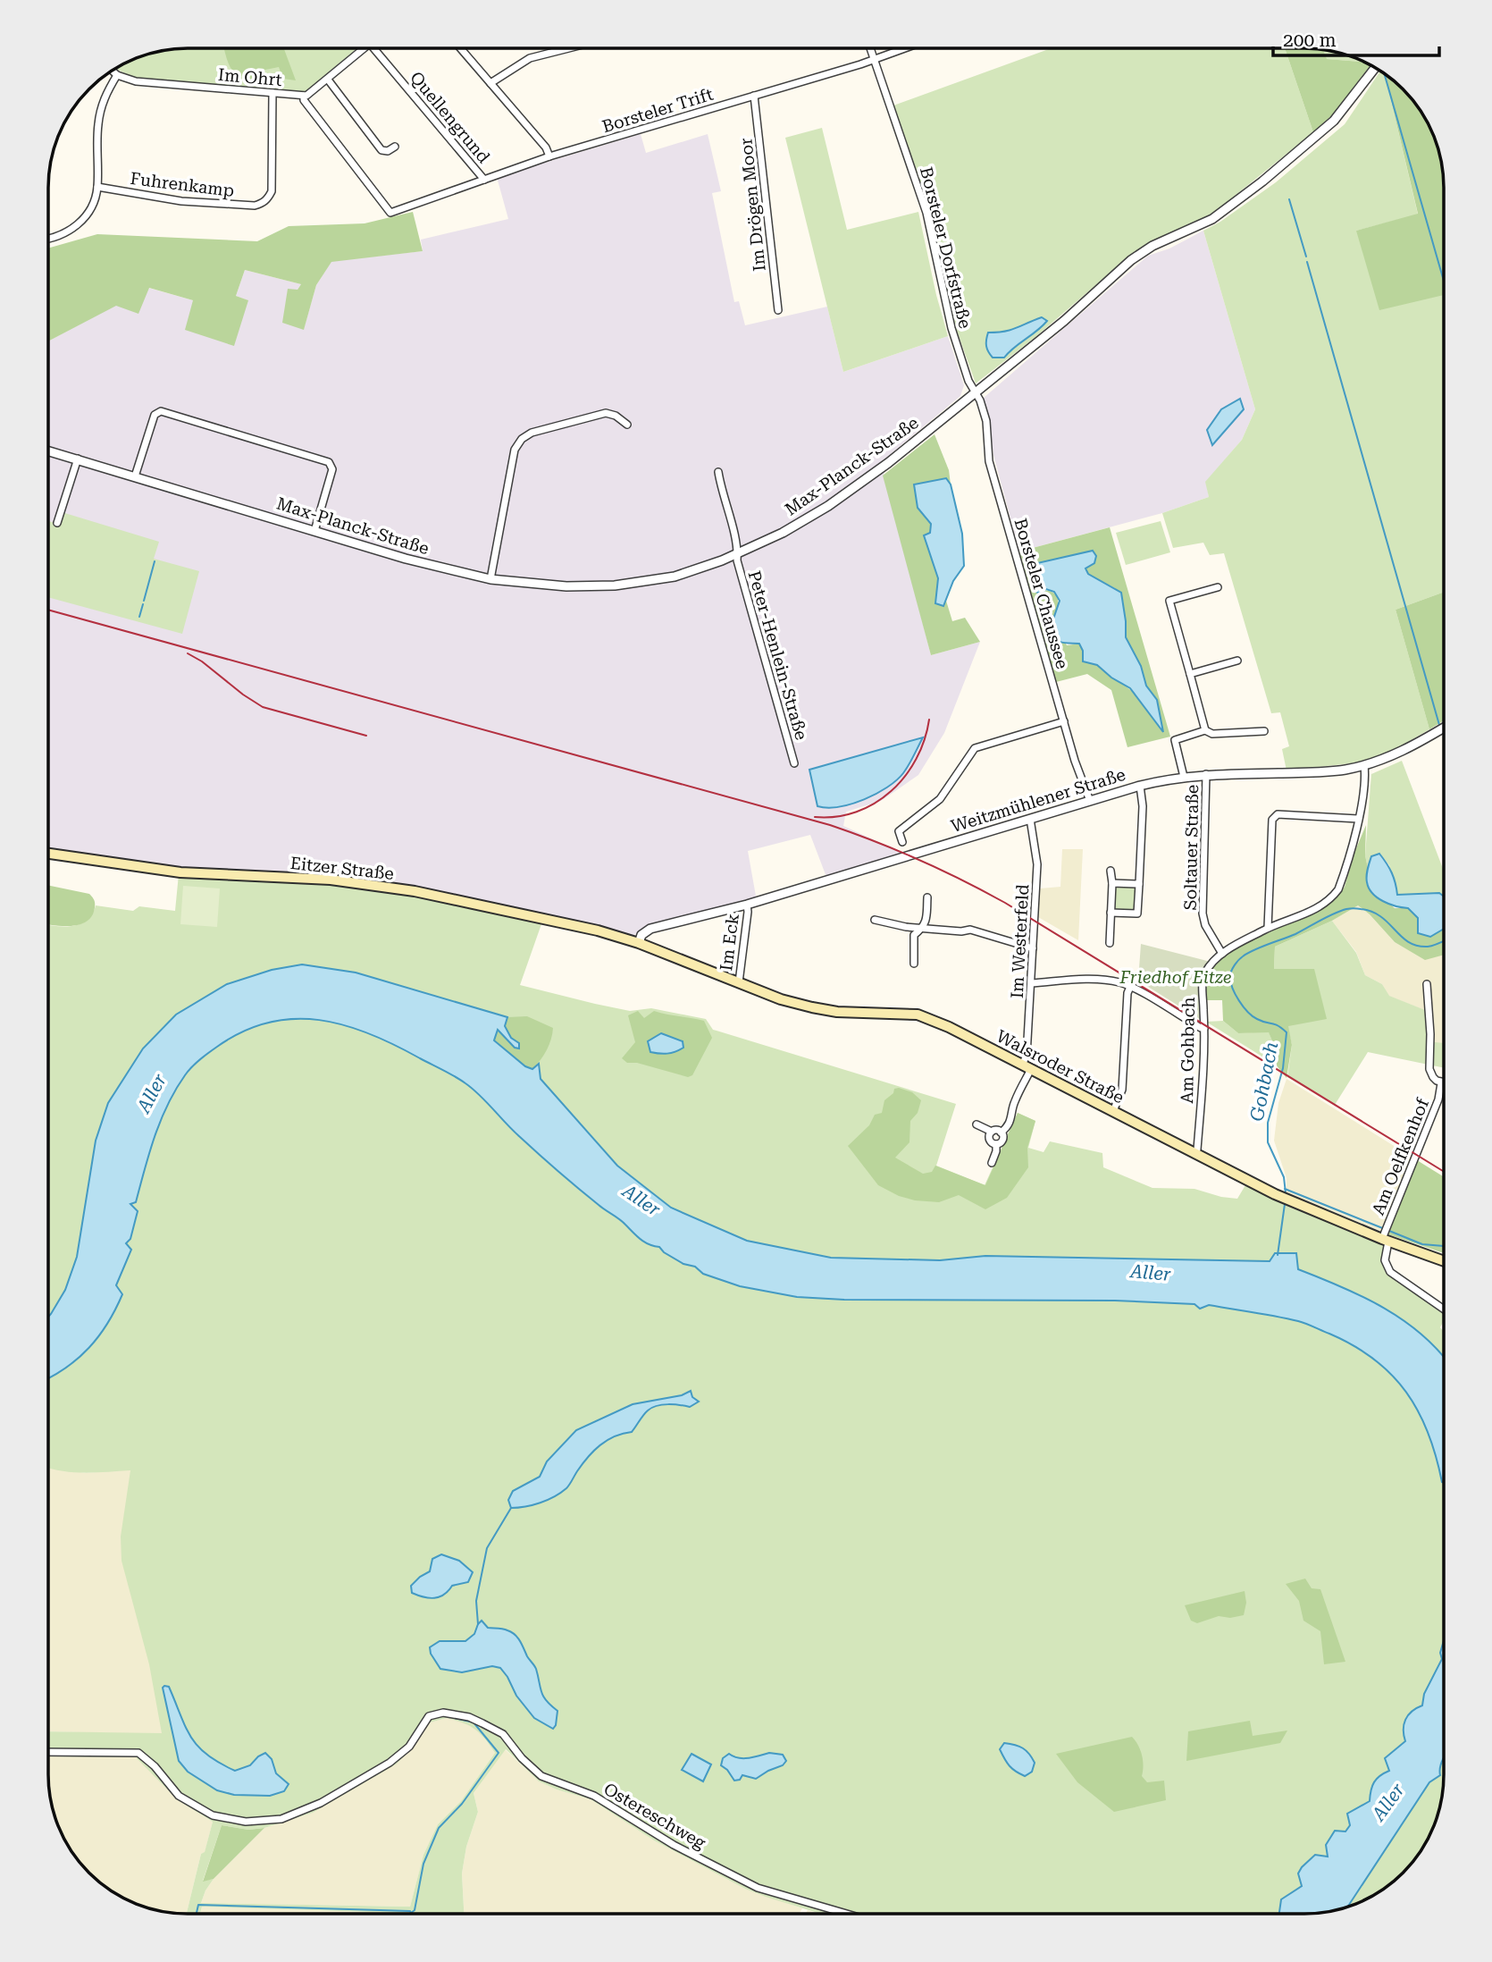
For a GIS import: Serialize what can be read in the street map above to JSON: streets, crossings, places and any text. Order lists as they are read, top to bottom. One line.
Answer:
{"streets":{"main road":["Eitzer Straße","Walsroder Straße"],"street":["Im Ohrt","Borsteler Trift","Quellengrund","Fuhrenkamp","Im Drögen Moor","Borsteler Dorfstraße","Max-Planck-Straße","Borsteler Chaussee","Peter-Henlein-Straße","Weitzmühlener Straße","Soltauer Straße","Im Westerfeld","Im Eck","Am Gohbach","Am Oelfkenhof","Ostereschweg"]},"crossings":[["Im Ohrt","Borsteler Trift"],["Im Ohrt","Fuhrenkamp"],["Borsteler Trift","Quellengrund"],["Borsteler Trift","Im Drögen Moor"],["Borsteler Trift","Borsteler Dorfstraße"],["Borsteler Dorfstraße","Max-Planck-Straße"],["Borsteler Dorfstraße","Borsteler Chaussee"],["Max-Planck-Straße","Borsteler Chaussee"],["Max-Planck-Straße","Peter-Henlein-Straße"],["Borsteler Chaussee","Weitzmühlener Straße"],["Weitzmühlener Straße","Soltauer Straße"],["Weitzmühlener Straße","Eitzer Straße"],["Weitzmühlener Straße","Im Westerfeld"],["Weitzmühlener Straße","Im Eck"],["Weitzmühlener Straße","Am Gohbach"],["Weitzmühlener Straße","Walsroder Straße"],["Soltauer Straße","Am Gohbach"],["Eitzer Straße","Walsroder Straße"],["Im Westerfeld","Walsroder Straße"],["Im Eck","Walsroder Straße"],["Am Gohbach","Walsroder Straße"],["Walsroder Straße","Am Oelfkenhof"]],"water":["Gohbach","Aller"],"parks":["Friedhof Eitze"],"scale_bar":"200 m"}
